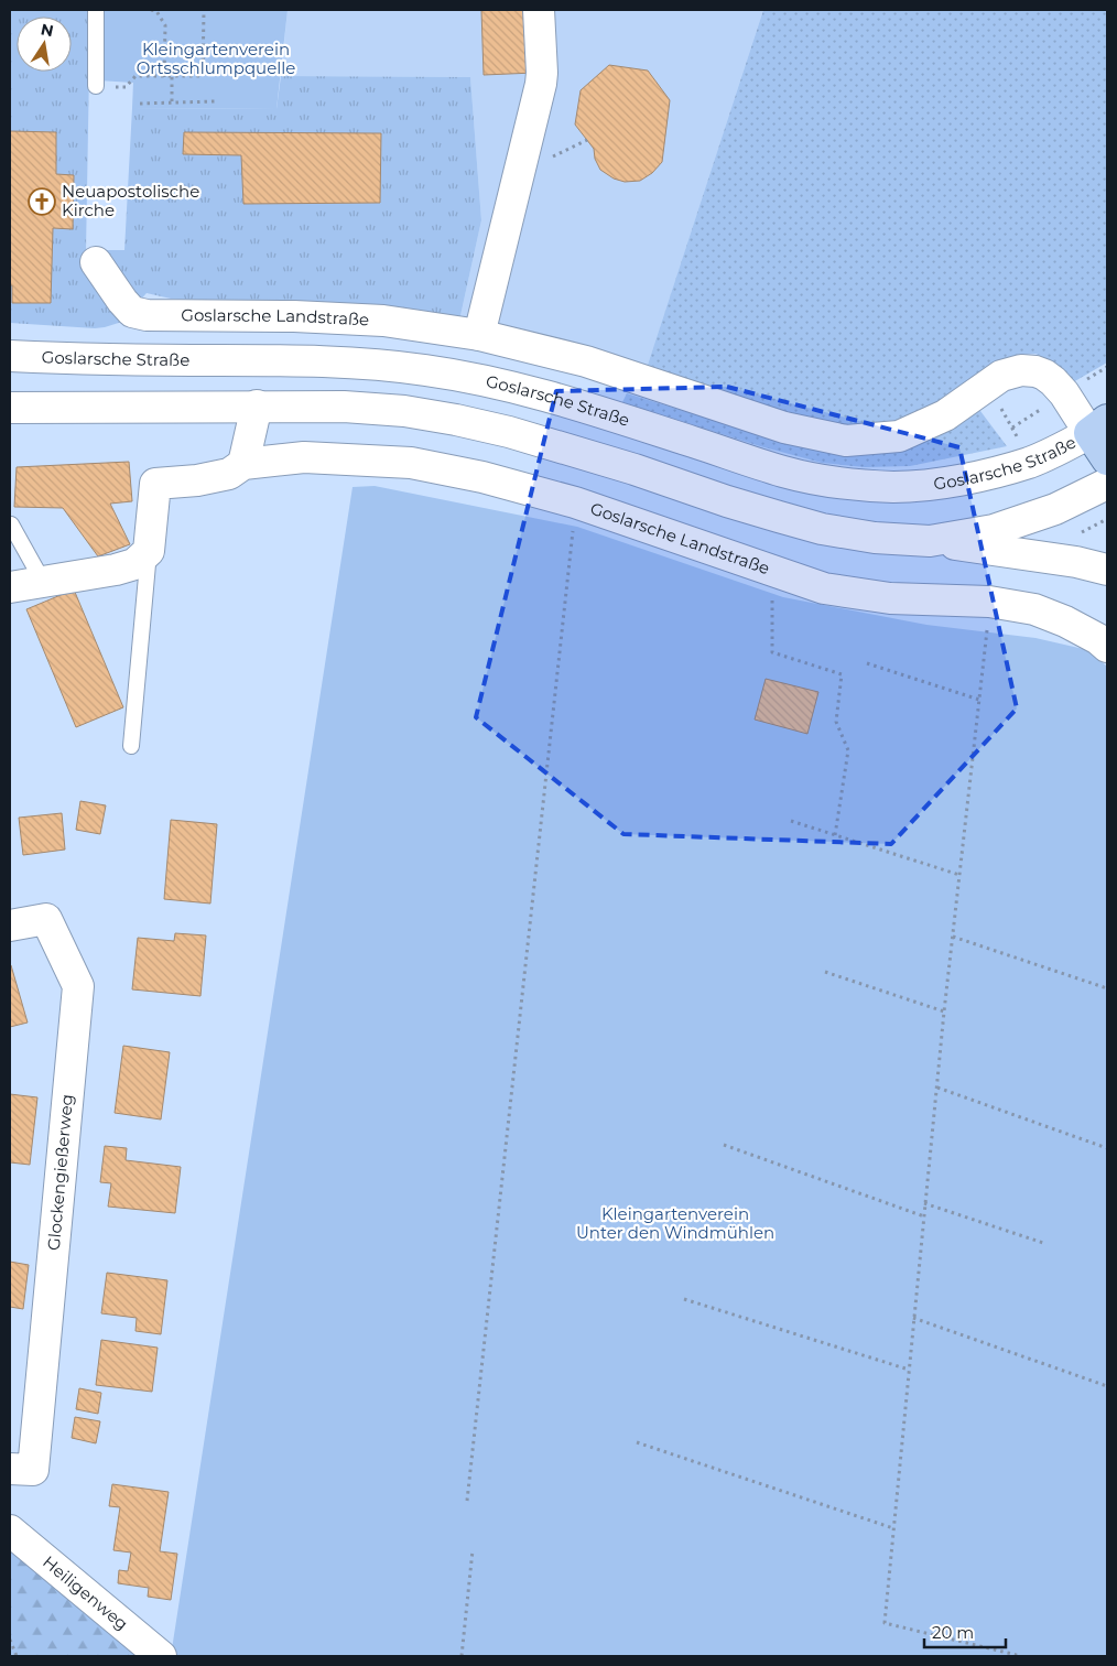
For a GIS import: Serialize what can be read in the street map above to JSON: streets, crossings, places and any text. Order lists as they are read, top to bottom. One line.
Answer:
{"streets":{"street":["Goslarsche Landstraße","Goslarsche Straße","Glockengießerweg","Heiligenweg"]},"crossings":[["Goslarsche Landstraße","Goslarsche Straße"]],"parks":["Kleingartenverein Ortsschlumpquelle","Kleingartenverein Unter den Windmühlen"],"places":{"church":["Neuapostolische Kirche"]},"scale_bar":"20 m","north":"top"}
